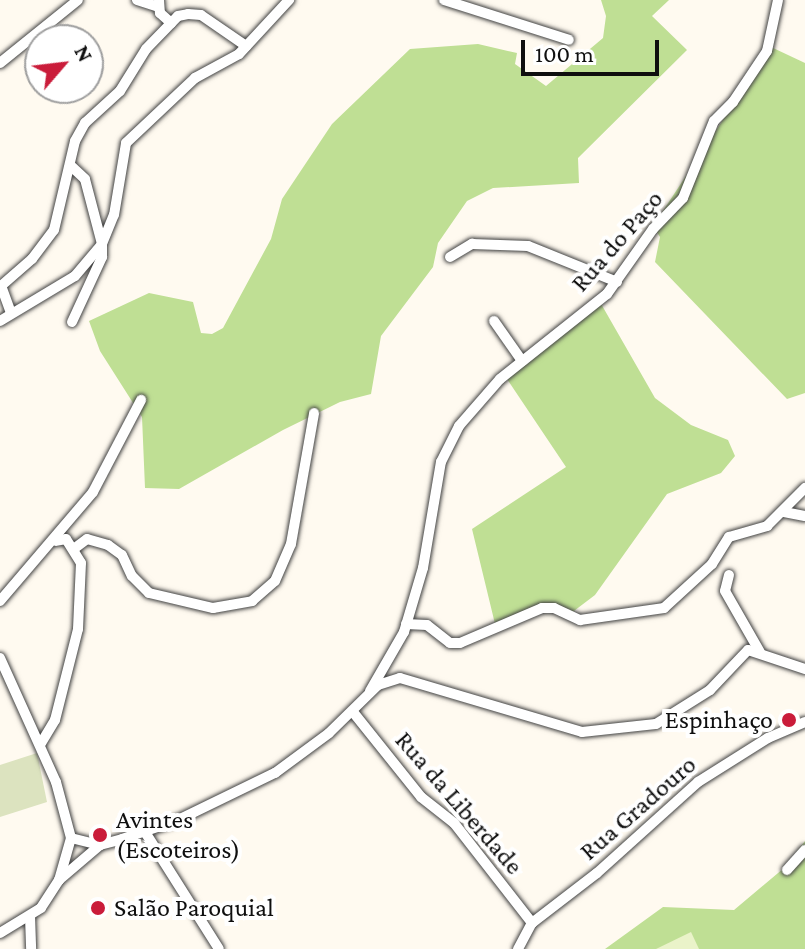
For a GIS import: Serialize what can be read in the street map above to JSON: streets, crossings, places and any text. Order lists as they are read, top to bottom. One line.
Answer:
{"streets":{"street":["Rua do Paço","Rua da Liberdade","Rua Gradouro"]},"crossings":[["Rua do Paço","Rua da Liberdade"],["Rua da Liberdade","Rua Gradouro"]],"places":["Espinhaço","Avintes (Escoteiros)","Salão Paroquial"],"scale_bar":"100 m","north":"top right"}
